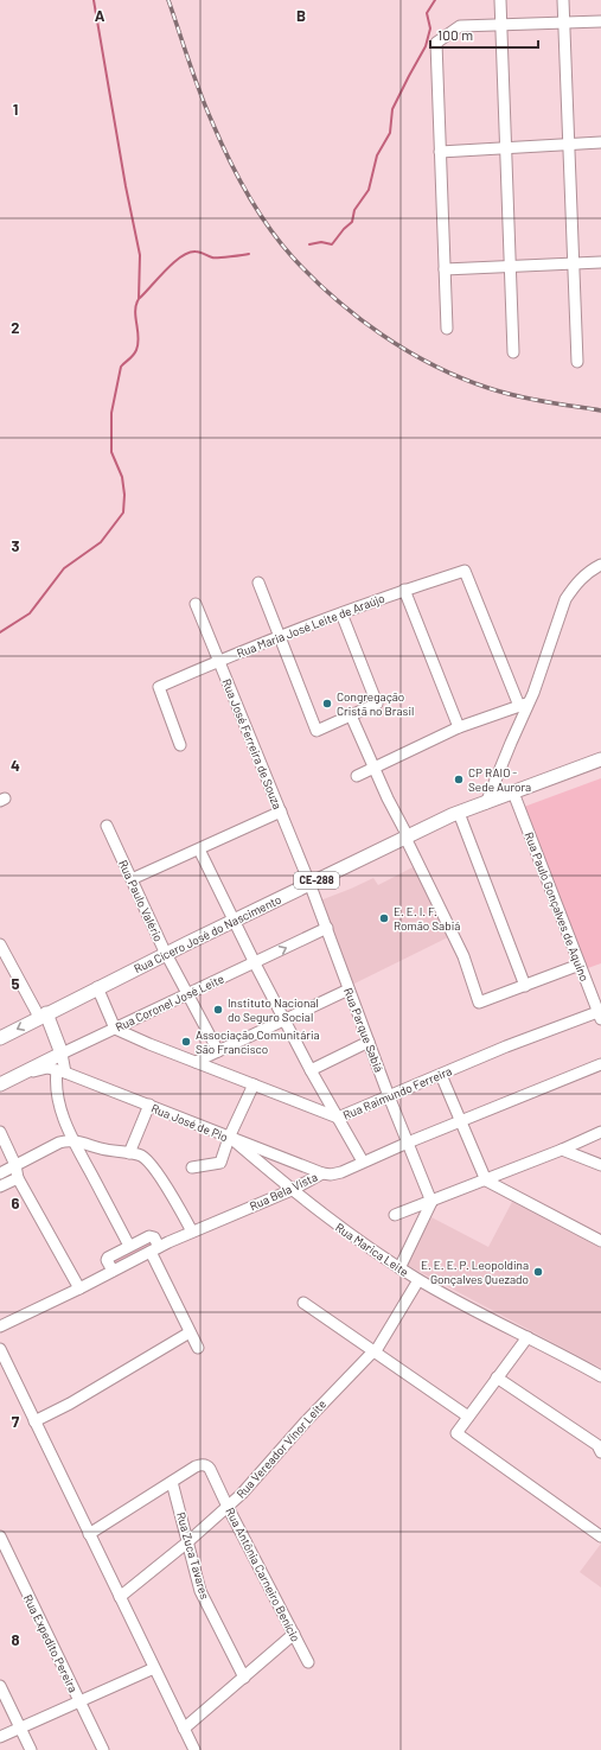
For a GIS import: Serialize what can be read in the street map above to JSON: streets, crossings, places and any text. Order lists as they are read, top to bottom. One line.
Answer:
{"streets":{"main road":["CE-288","Rua Cícero José do Nascimento","Rua Coronel José Leite"],"street":["Rua Maria José Leite de Araújo","Rua José Ferreira de Souza","Rua Paulo Valério","Rua Paulo Gonçalves de Aquino","Rua Parque Sabiá","Rua Raimundo Ferreira","Rua José de Pio","Rua Bela Vista","Rua Marica Leite","Rua Vereador Vinor Leite","Rua Zuca Tavares","Rua Antônia Carneiro Benício","Rua Expedito Pereira"]},"crossings":[["Rua Maria José Leite de Araújo","Rua José Ferreira de Souza"],["Rua José Ferreira de Souza","Rua Cícero José do Nascimento"],["Rua José Ferreira de Souza","Rua Parque Sabiá"],["Rua Paulo Valério","Rua Cícero José do Nascimento"],["Rua Paulo Valério","Rua Coronel José Leite"],["Rua Paulo Gonçalves de Aquino","Rua Cícero José do Nascimento"],["Rua Paulo Gonçalves de Aquino","Rua Raimundo Ferreira"],["Rua Cícero José do Nascimento","Rua Parque Sabiá"],["Rua Coronel José Leite","Rua Parque Sabiá"],["Rua Coronel José Leite","Rua Raimundo Ferreira"],["Rua Coronel José Leite","Rua José de Pio"],["Rua Parque Sabiá","Rua Raimundo Ferreira"],["Rua Parque Sabiá","Rua Bela Vista"],["Rua José de Pio","Rua Bela Vista"],["Rua José de Pio","Rua Marica Leite"],["Rua Bela Vista","Rua Marica Leite"],["Rua Marica Leite","Rua Vereador Vinor Leite"],["Rua Vereador Vinor Leite","Rua Zuca Tavares"],["Rua Vereador Vinor Leite","Rua Antônia Carneiro Benício"],["Rua Zuca Tavares","Rua Antônia Carneiro Benício"]],"places":["Congregação Cristã no Brasil","CP RAIO - Sede Aurora","E. E. I. F. Romão Sabiá","Instituto Nacional do Seguro Social","Associação Comunitária São Francisco","E. E. E. P. Leopoldina Gonçalves Quezado"],"scale_bar":"100 m","grid":{"columns":["A","B"],"rows":["1","2","3","4","5","6","7","8"]}}
